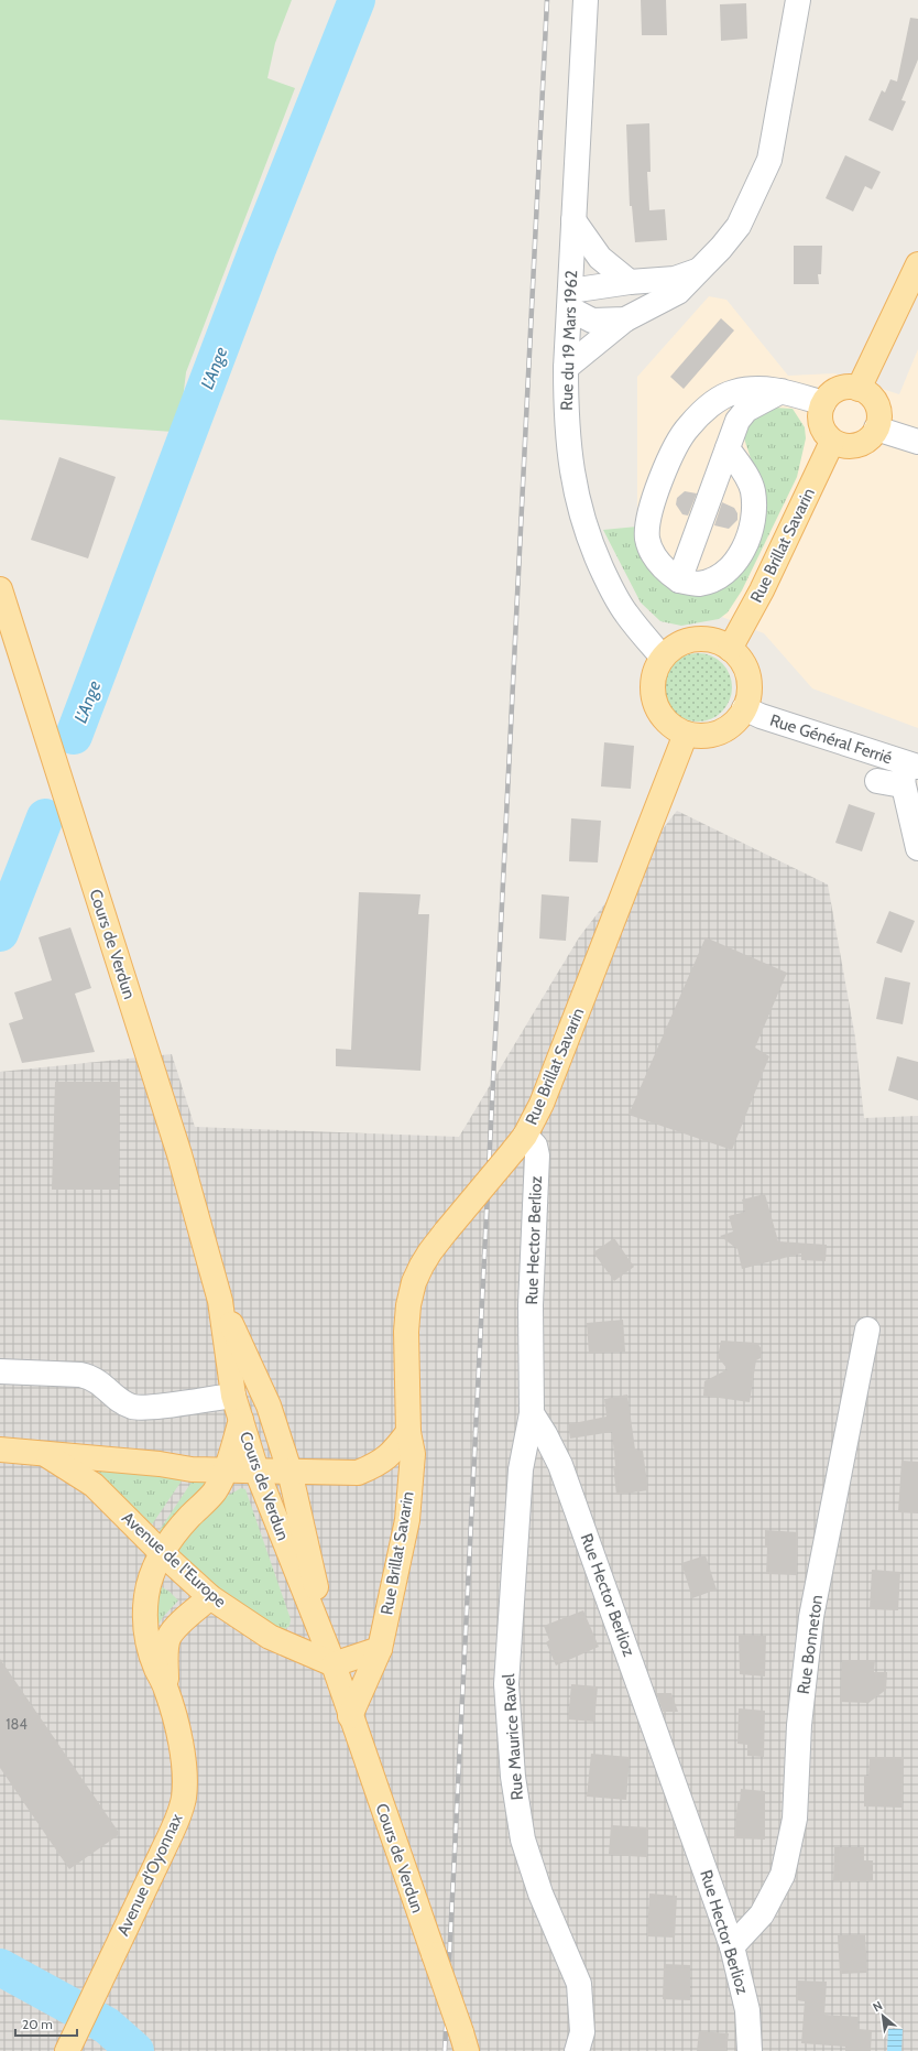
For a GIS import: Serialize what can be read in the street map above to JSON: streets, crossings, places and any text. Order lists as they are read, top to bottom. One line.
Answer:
{"streets":{"main road":["Rue Brillat Savarin","Cours de Verdun","Avenue de l'Europe","Avenue d'Oyonnax"],"street":["Rue du 19 Mars 1962","Rue Général Ferrié","Rue Hector Berlioz","Rue Bonneton","Rue Maurice Ravel"]},"crossings":[["Rue du 19 Mars 1962","Rue Brillat Savarin"],["Rue du 19 Mars 1962","Rue Général Ferrié"],["Rue Brillat Savarin","Rue Général Ferrié"],["Rue Brillat Savarin","Cours de Verdun"],["Rue Brillat Savarin","Rue Hector Berlioz"],["Cours de Verdun","Avenue de l'Europe"],["Rue Hector Berlioz","Rue Bonneton"],["Rue Hector Berlioz","Rue Maurice Ravel"],["Avenue de l'Europe","Avenue d'Oyonnax"]],"water":["L'Ange"],"house_numbers":["184"],"scale_bar":"20 m","north":"top left"}
